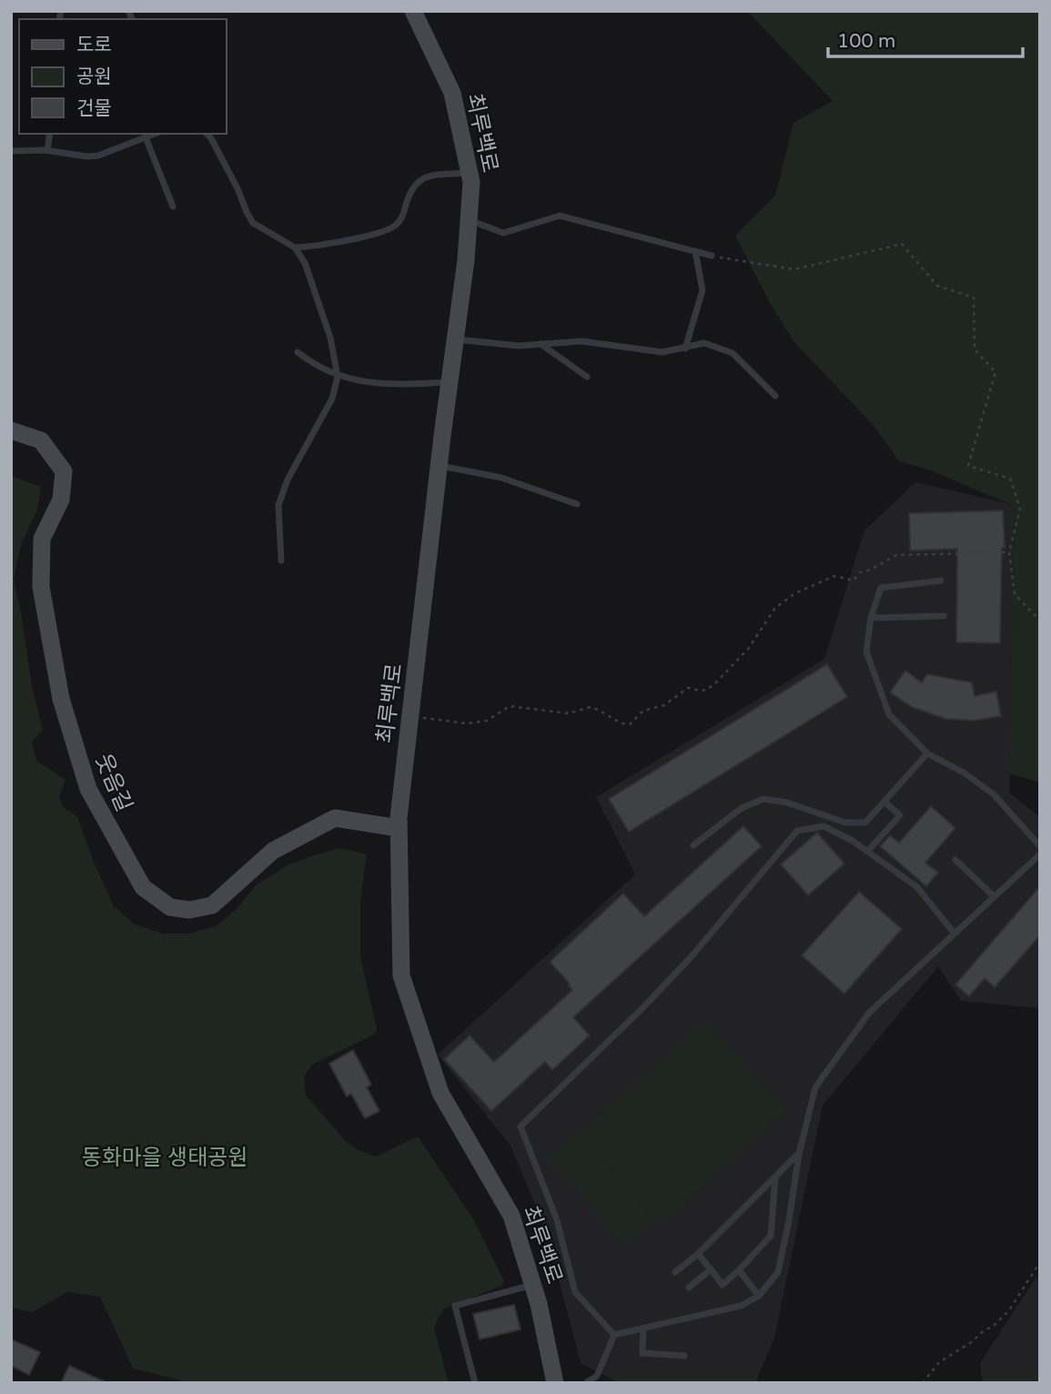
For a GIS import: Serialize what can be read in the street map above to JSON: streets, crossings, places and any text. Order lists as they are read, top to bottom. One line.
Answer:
{"streets":{"street":["최루백로","웃음길"]},"crossings":[["최루백로","웃음길"]],"parks":["동화마을 생태공원"],"legend":["도로","공원","건물"],"scale_bar":"100 m"}
